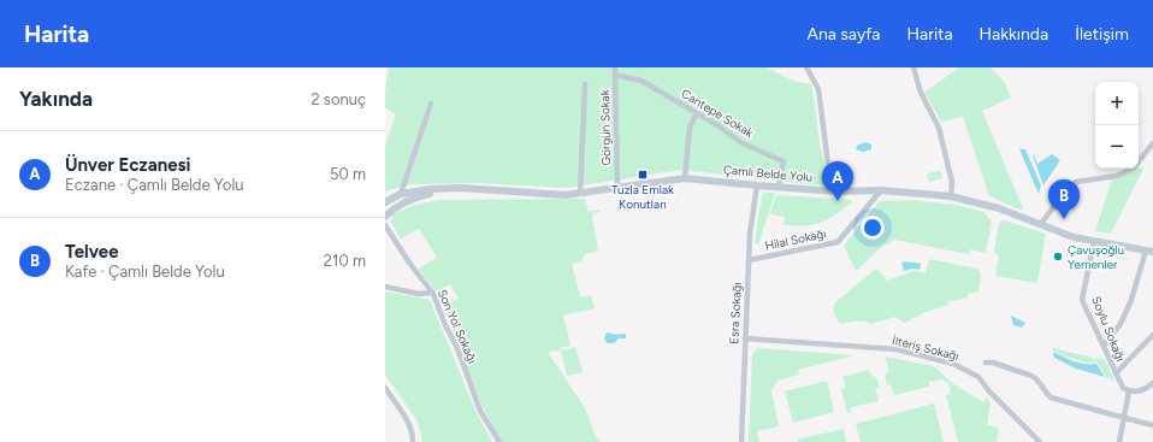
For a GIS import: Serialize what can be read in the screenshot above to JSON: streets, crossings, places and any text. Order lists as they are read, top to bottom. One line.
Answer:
{"streets":{"street":["Cantepe Sokak","Görgün Sokak","Çamlı Belde Yolu","Hilal Sokağı","Esra Sokağı","Son Yol Sokağı","Soylu Sokağı","İlteriş Sokağı"]},"crossings":[["Cantepe Sokak","Görgün Sokak"],["Cantepe Sokak","Çamlı Belde Yolu"],["Görgün Sokak","Çamlı Belde Yolu"],["Çamlı Belde Yolu","Hilal Sokağı"],["Çamlı Belde Yolu","Esra Sokağı"],["Çamlı Belde Yolu","Soylu Sokağı"],["Hilal Sokağı","Esra Sokağı"],["Esra Sokağı","İlteriş Sokağı"]],"places":{"transit":["Tuzla Emlak Konutları"],"other":["Çavuşoğlu Yemenler"]},"page":{"header":"Harita","nav":["Ana sayfa","Harita","Hakkında","İletişim"],"heading":["Yakında","2 sonuç"],"map_buttons":["+","−"],"list":[{"mark":"A","name":"Ünver Eczanesi","note":"Eczane · Çamlı Belde Yolu","value":"50 m"},{"mark":"B","name":"Telvee","note":"Kafe · Çamlı Belde Yolu","value":"210 m"}],"pins":["A","B"]}}
